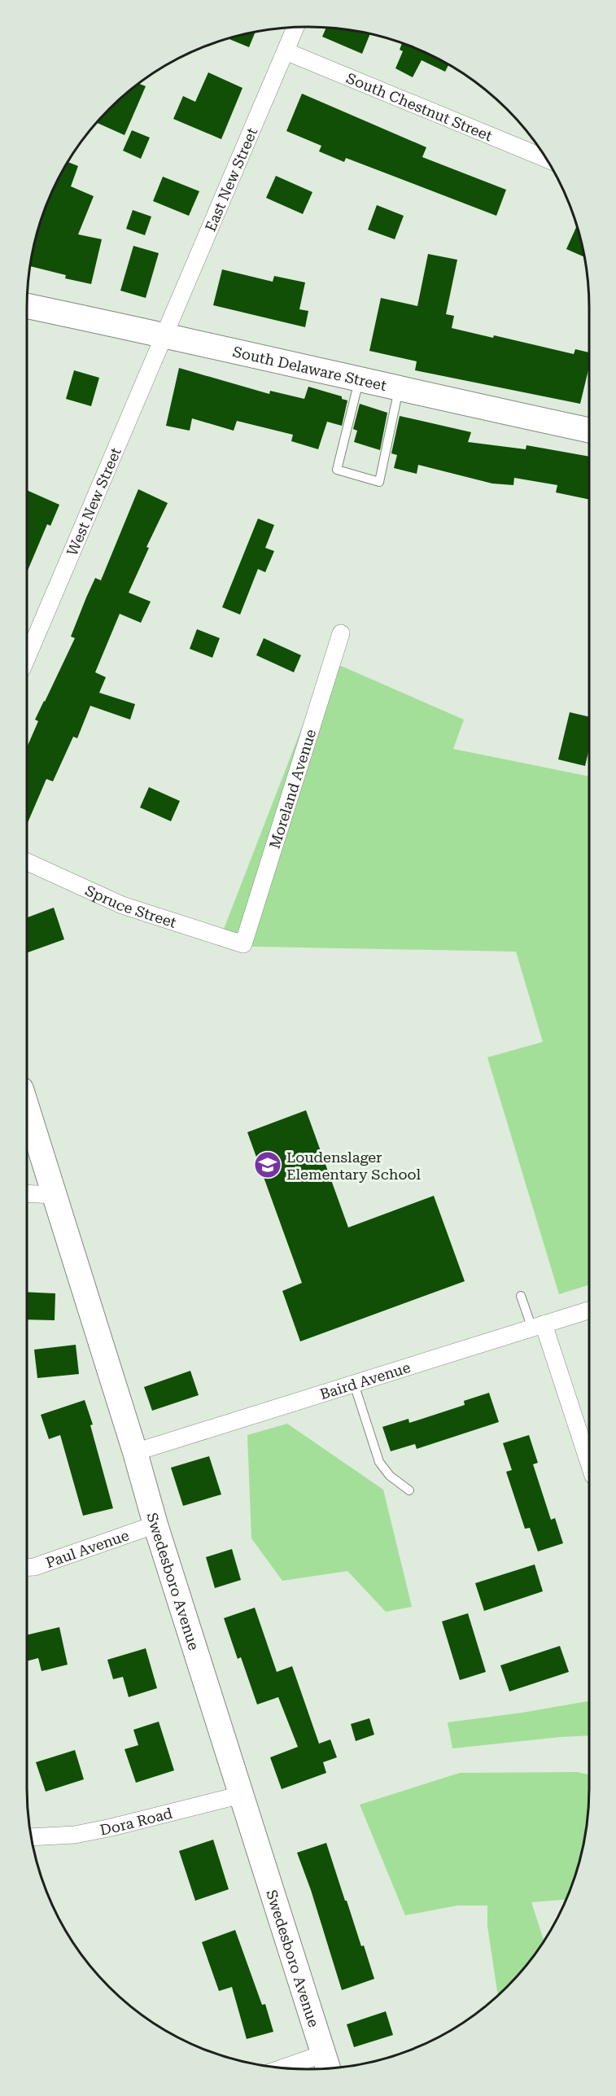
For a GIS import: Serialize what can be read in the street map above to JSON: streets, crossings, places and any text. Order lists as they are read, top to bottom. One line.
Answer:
{"streets":{"street":["South Chestnut Street","East New Street","South Delaware Street","West New Street","Moreland Avenue","Spruce Street","Baird Avenue","Paul Avenue","Swedesboro Avenue","Dora Road"]},"crossings":[["South Chestnut Street","East New Street"],["East New Street","South Delaware Street"],["East New Street","West New Street"],["South Delaware Street","West New Street"],["Moreland Avenue","Spruce Street"],["Baird Avenue","Swedesboro Avenue"],["Paul Avenue","Swedesboro Avenue"],["Swedesboro Avenue","Dora Road"]],"places":{"school or university":["Loudenslager Elementary School"]}}
